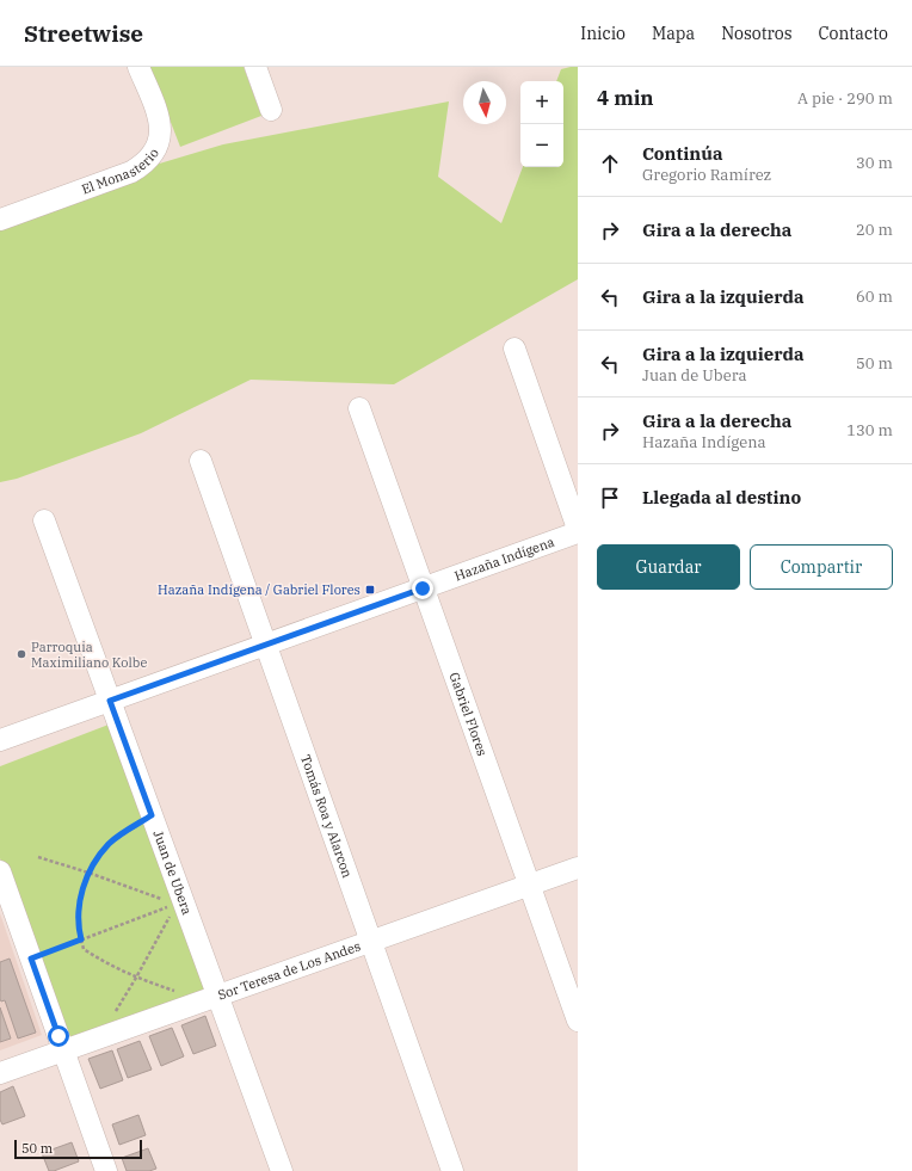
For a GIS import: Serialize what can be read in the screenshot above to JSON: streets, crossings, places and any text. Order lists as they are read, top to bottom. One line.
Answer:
{"streets":{"street":["El Monasterio","Hazaña Indígena","Gabriel Flores","Tomás Roa y Alarcon","Juan de Ubera","Sor Teresa de Los Andes"]},"crossings":[["Hazaña Indígena","Gabriel Flores"],["Hazaña Indígena","Tomás Roa y Alarcon"],["Hazaña Indígena","Juan de Ubera"],["Gabriel Flores","Sor Teresa de Los Andes"],["Tomás Roa y Alarcon","Sor Teresa de Los Andes"],["Juan de Ubera","Sor Teresa de Los Andes"]],"places":{"transit":["Hazaña Indígena / Gabriel Flores"],"other":["Parroquia Maximiliano Kolbe"]},"scale_bar":"50 m","north":"bottom","page":{"header":"Streetwise","nav":["Inicio","Mapa","Nosotros","Contacto"],"heading":["4 min","A pie · 290 m"],"map_buttons":["+","−"],"list":[["Continúa","Gregorio Ramírez","30 m"],["Gira a la derecha","20 m"],["Gira a la izquierda","60 m"],["Gira a la izquierda","Juan de Ubera","50 m"],["Gira a la derecha","Hazaña Indígena","130 m"],"Llegada al destino"],"buttons":["Guardar","Compartir"],"scale":"50 m"}}
